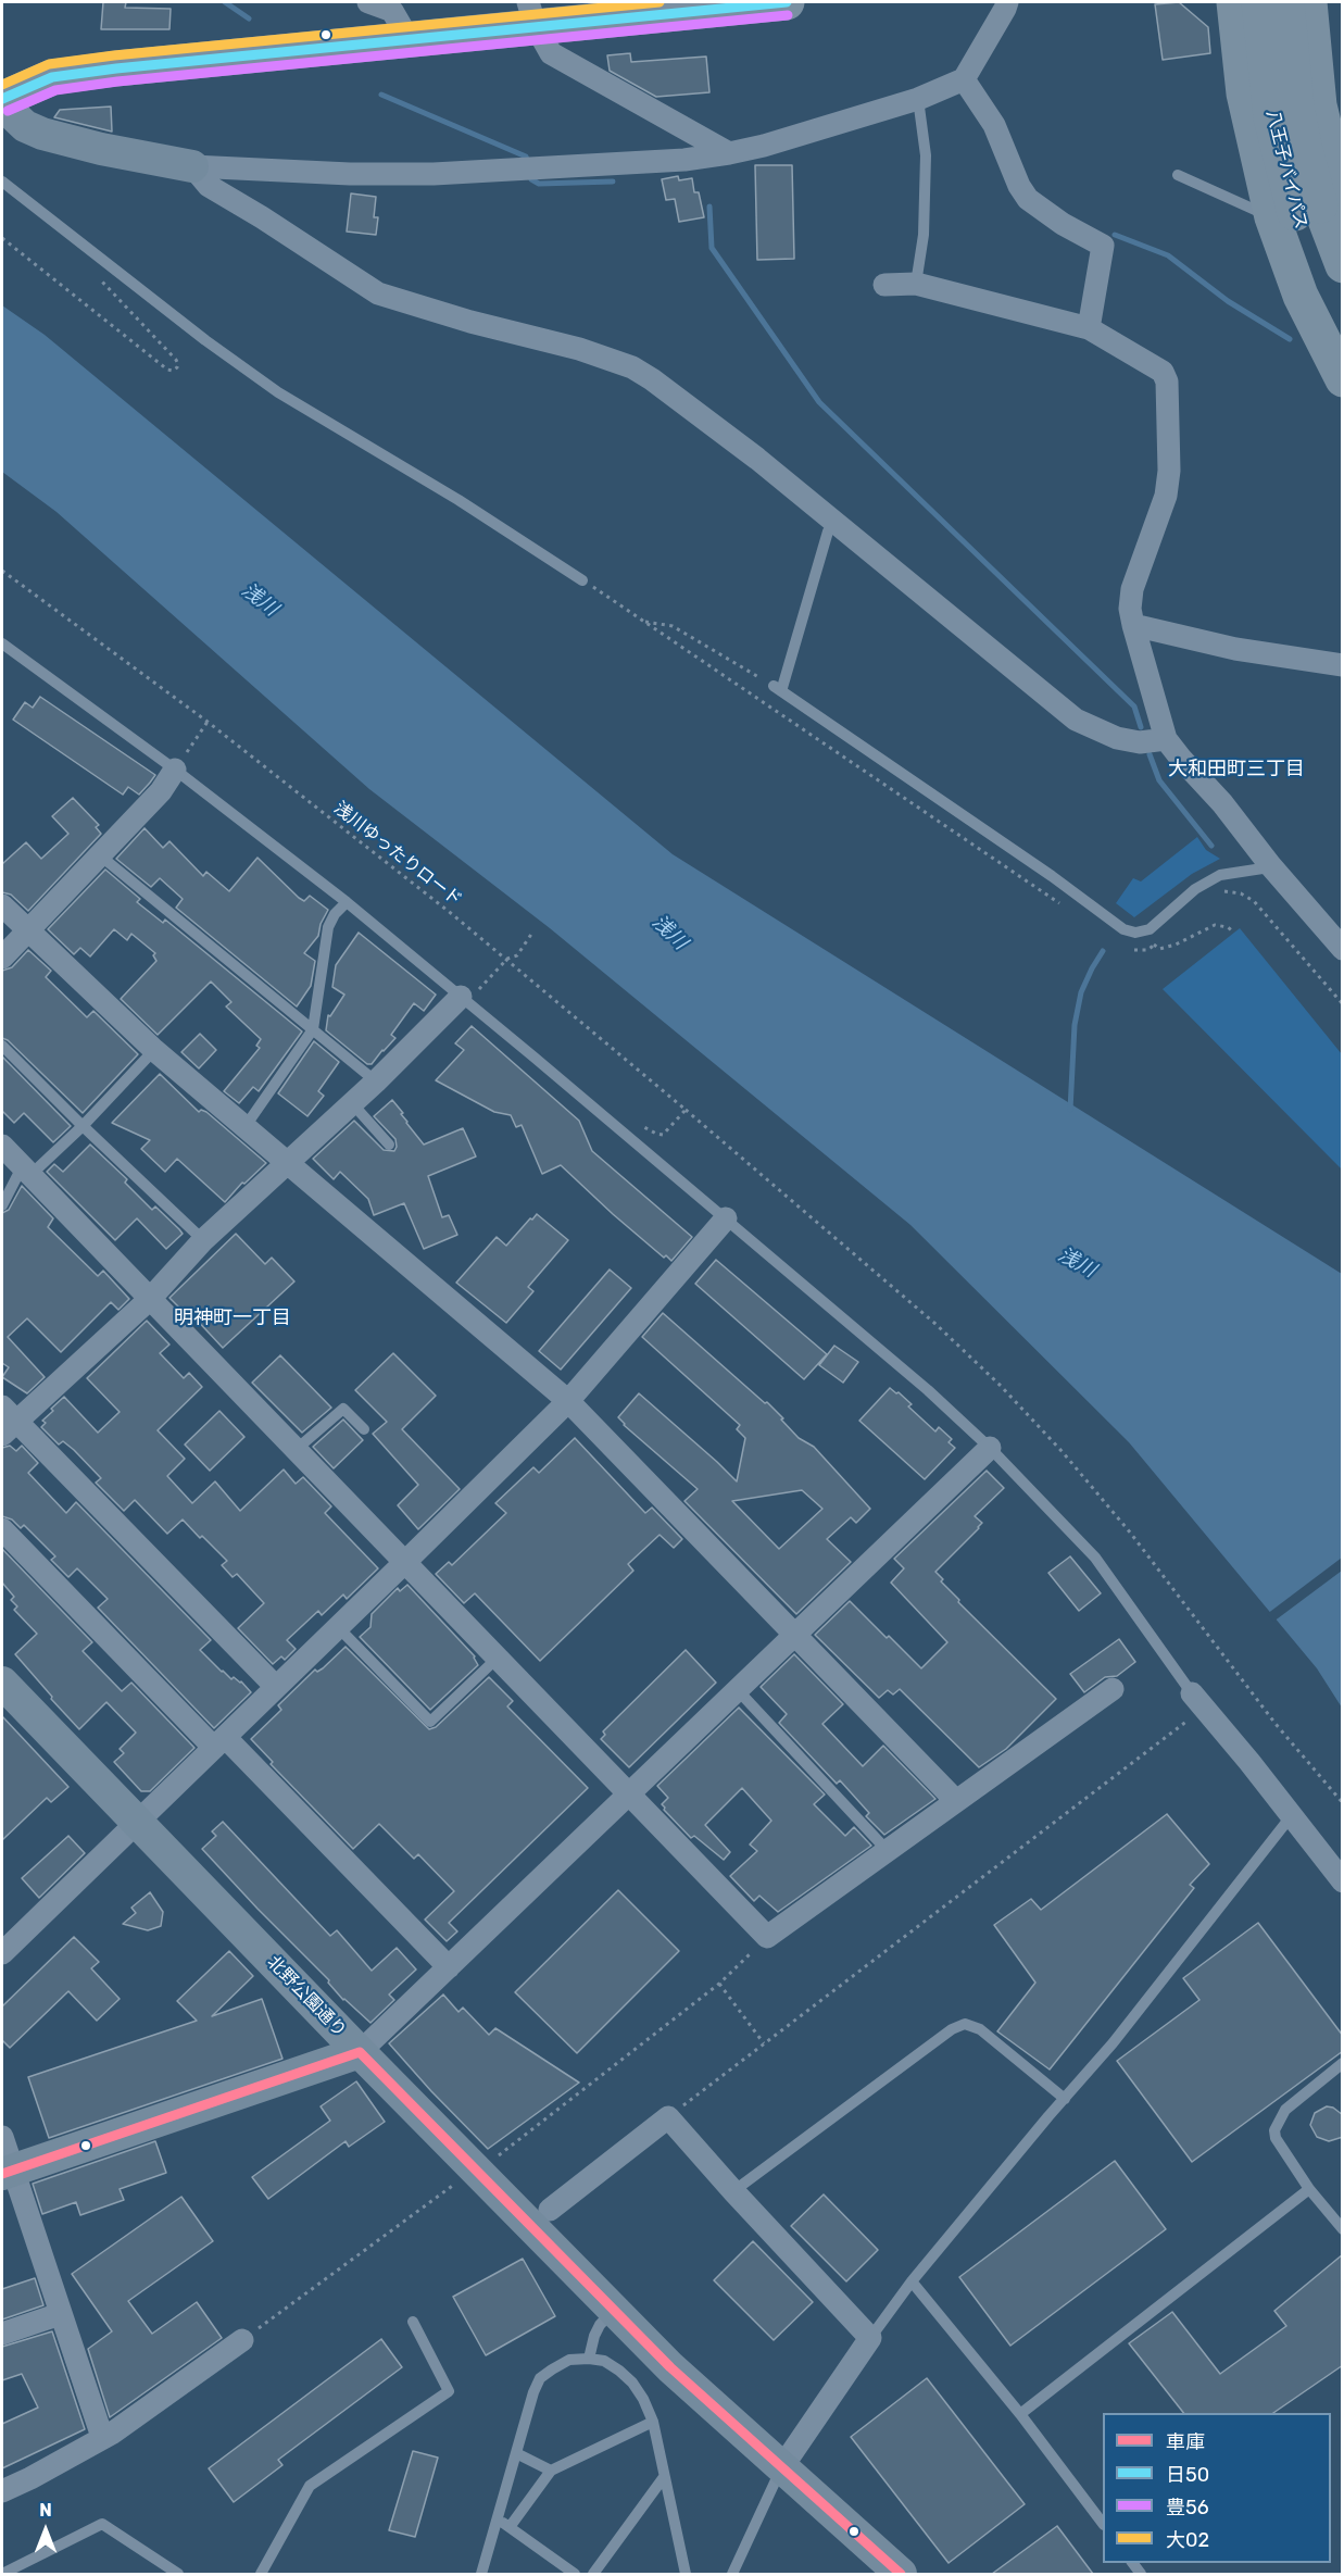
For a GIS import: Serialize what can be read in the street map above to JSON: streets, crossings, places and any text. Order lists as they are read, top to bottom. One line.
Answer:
{"streets":{"highway":["八王子バイパス"],"street":["北野公園通り"],"path":["浅川ゆったりロード"]},"districts":["大和田町三丁目","明神町一丁目"],"water":["浅川"],"lines":["transit line 日50","transit line 大02","transit line 豊56","transit line 車庫"],"legend":["車庫","日50","豊56","大02"],"north":"top"}
